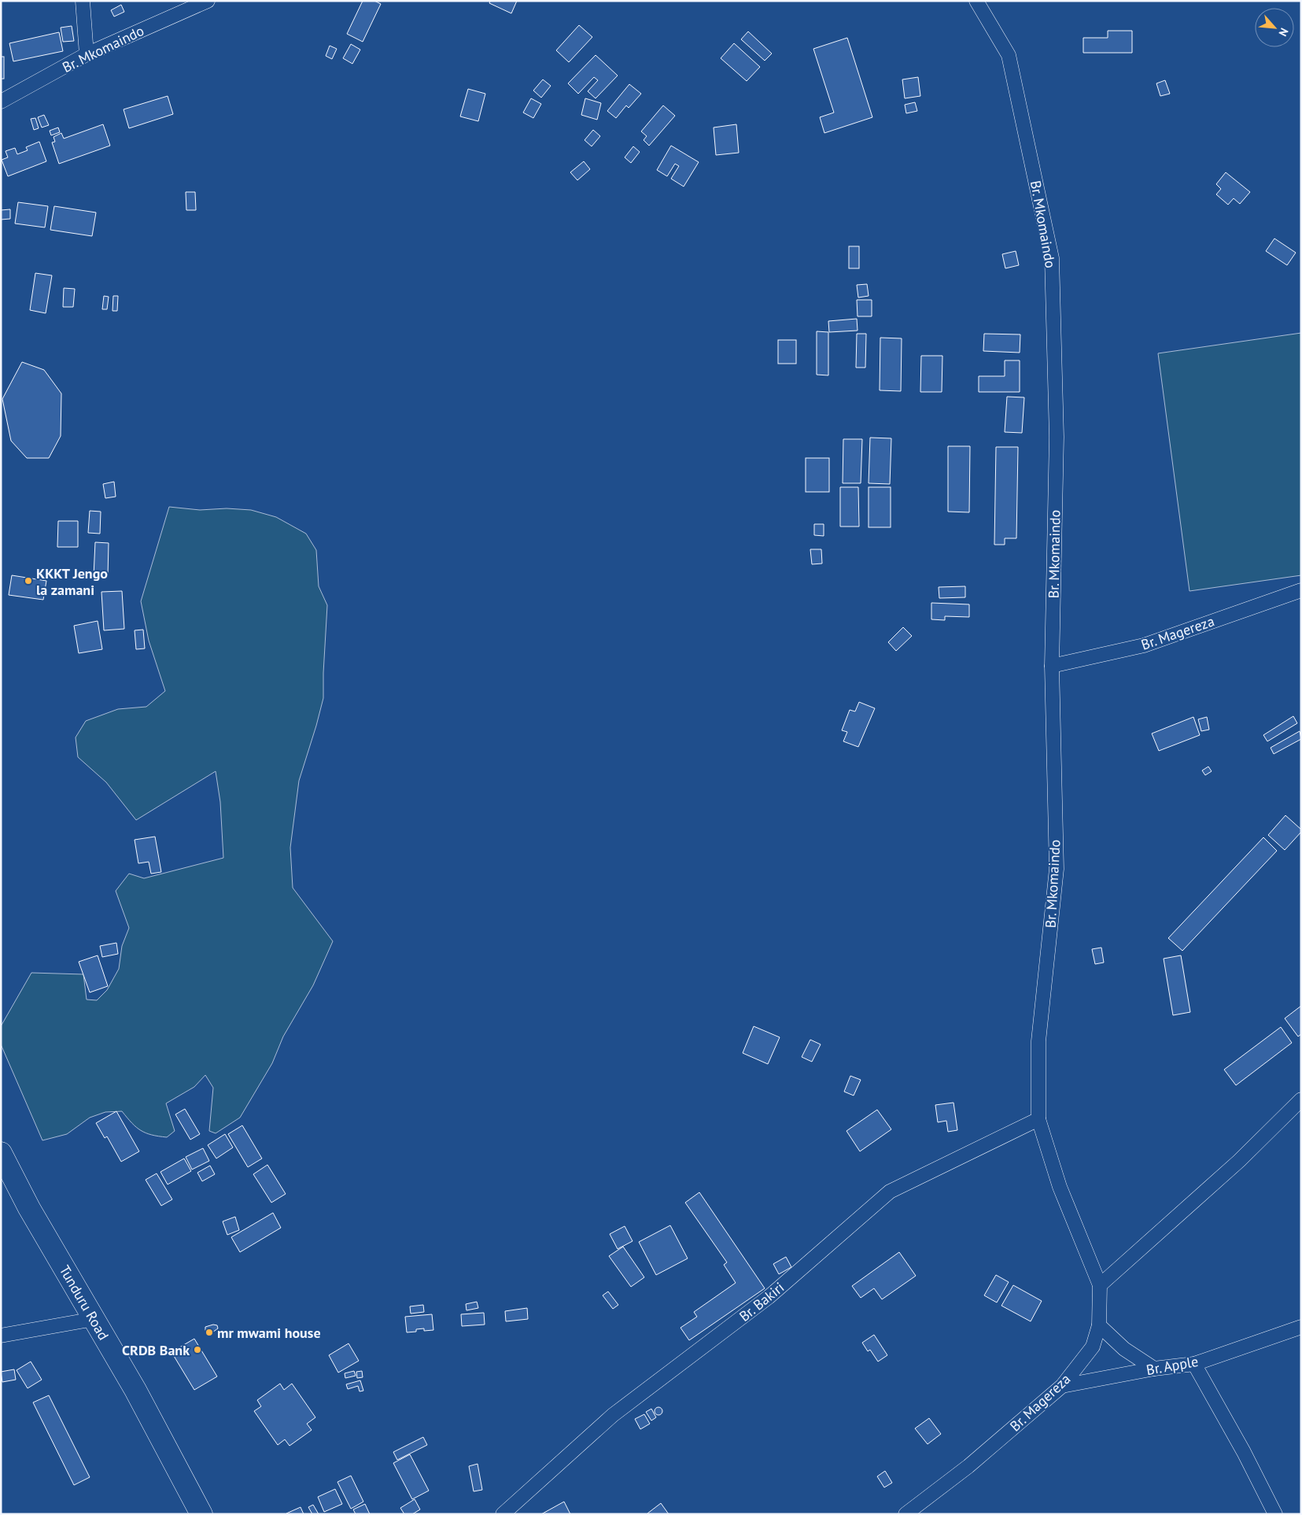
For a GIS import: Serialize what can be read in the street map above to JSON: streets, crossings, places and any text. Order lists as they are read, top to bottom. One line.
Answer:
{"streets":{"highway":["Tunduru Road"],"street":["Br. Mkomaindo","Br. Magereza","Br. Bakiri","Br. Apple"]},"crossings":[["Br. Mkomaindo","Br. Magereza"],["Br. Mkomaindo","Br. Bakiri"],["Br. Magereza","Br. Bakiri"],["Br. Magereza","Br. Apple"]],"places":["KKKT Jengo la zamani","mr mwami house","CRDB Bank"],"north":"bottom right"}
